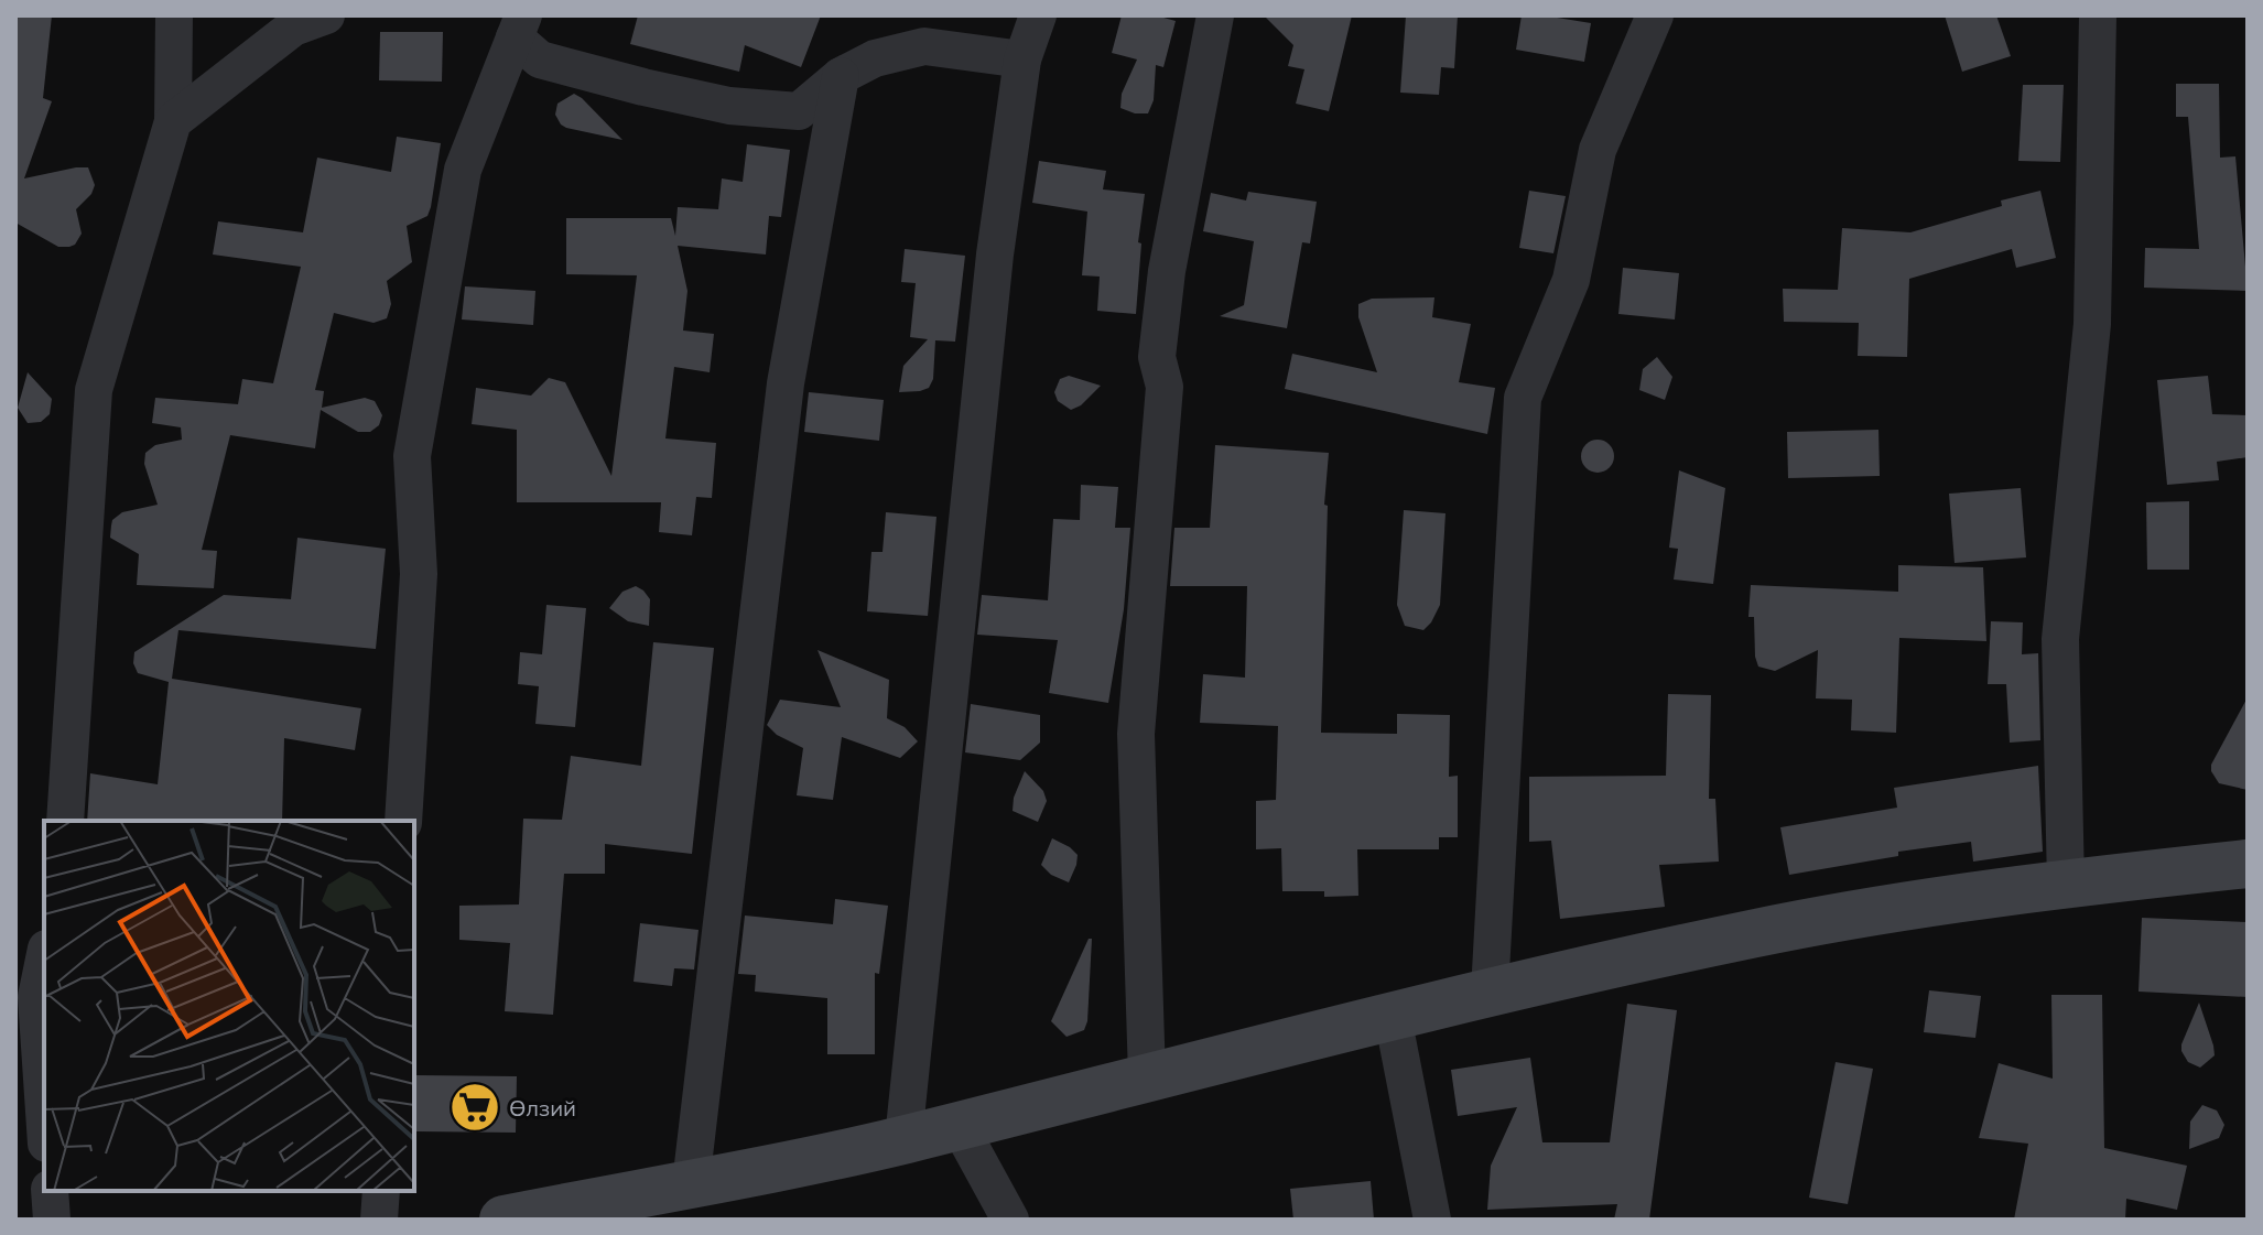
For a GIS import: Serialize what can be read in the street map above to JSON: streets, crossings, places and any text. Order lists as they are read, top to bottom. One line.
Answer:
{"places":{"supermarket":["Өлзий"]}}
